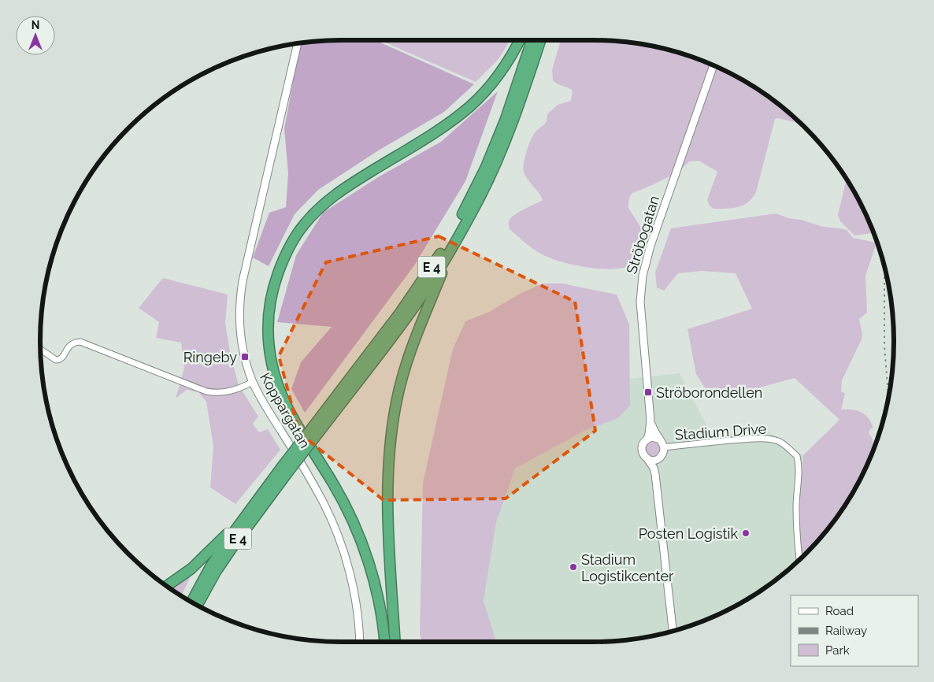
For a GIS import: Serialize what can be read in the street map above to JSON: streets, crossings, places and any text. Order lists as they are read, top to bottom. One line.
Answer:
{"streets":{"highway":["E 4"],"street":["Ströbogatan","Koppargatan","Stadium Drive"]},"crossings":[["Ströbogatan","Stadium Drive"]],"places":{"transit":["Ringeby","Ströborondellen"],"other":["Posten Logistik","Stadium Logistikcenter"]},"legend":["Road","Railway","Park"],"north":"top"}
